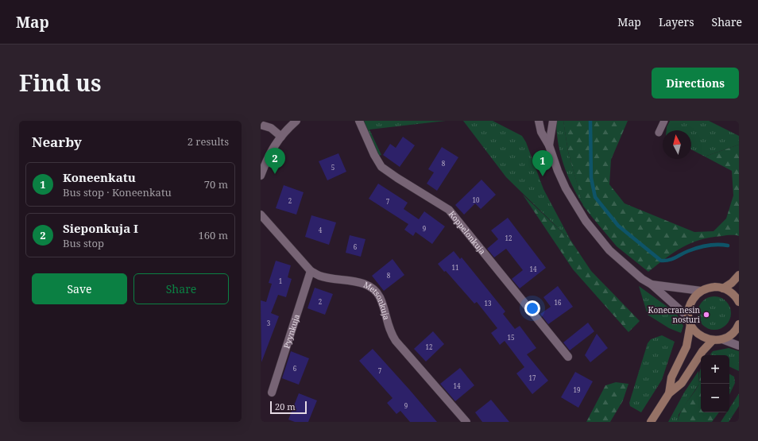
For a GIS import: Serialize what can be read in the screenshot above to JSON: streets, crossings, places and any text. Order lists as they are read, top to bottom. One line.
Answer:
{"streets":{"street":["Koppelonkuja","Metsonkuja","Pyynkuja"]},"crossings":[["Metsonkuja","Pyynkuja"]],"places":["Konecranesin nosturi"],"house_numbers":["8","5","10","2","7","9","4","12","6","11","14","8","1","2","16","13","3","15","12","6","7","17","14","19","9"],"scale_bar":"20 m","north":"top","page":{"header":"Map","nav":["Map","Layers","Share"],"title":"Find us","buttons":["Directions",["Save","Share"]],"heading":["Nearby","2 results"],"pins":["2","1"],"list":[{"mark":"1","name":"Koneenkatu","note":"Bus stop · Koneenkatu","value":"70 m"},{"mark":"2","name":"Sieponkuja I","note":"Bus stop","value":"160 m"}],"map_buttons":["+","−"],"scale":"20 m"}}
